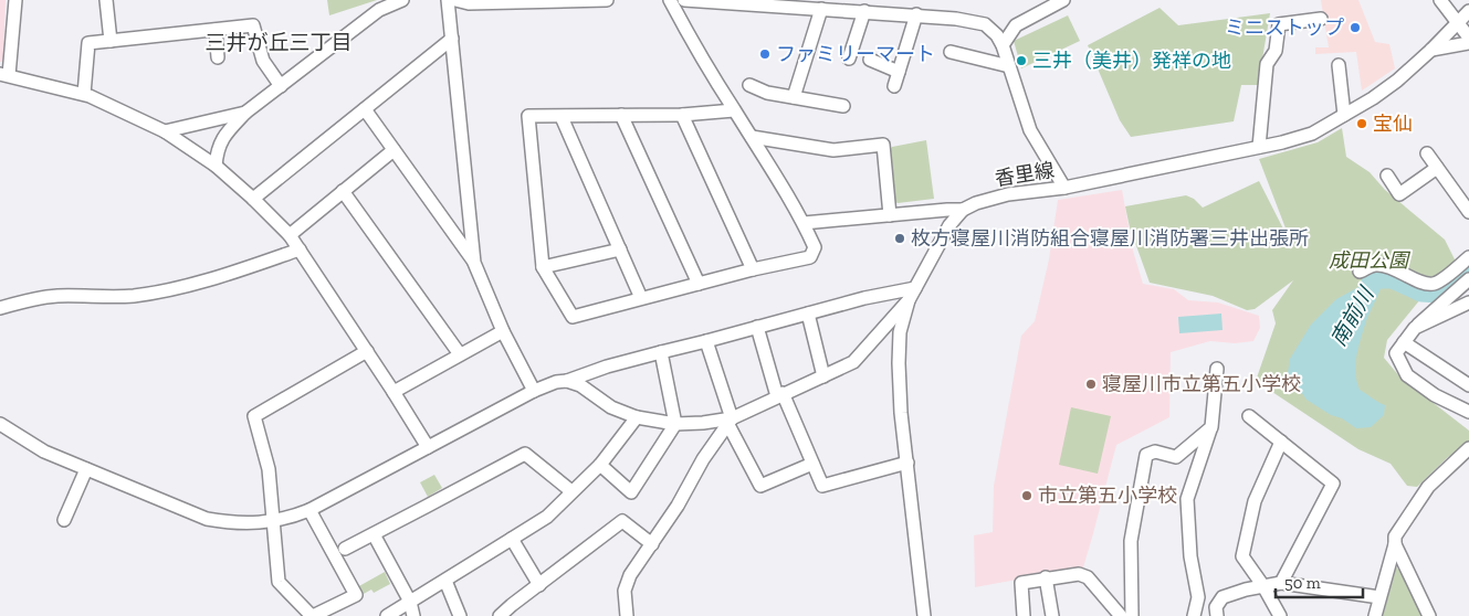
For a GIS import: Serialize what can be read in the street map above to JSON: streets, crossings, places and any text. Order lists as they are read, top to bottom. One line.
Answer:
{"streets":{"street":["香里線"]},"districts":["三井が丘三丁目"],"water":["南前川"],"parks":["成田公園"],"places":["ミニストップ","ファミリーマート","三井（美井）発祥の地","宝仙","枚方寝屋川消防組合寝屋川消防署三井出張所","寝屋川市立第五小学校","市立第五小学校"],"scale_bar":"50 m"}
